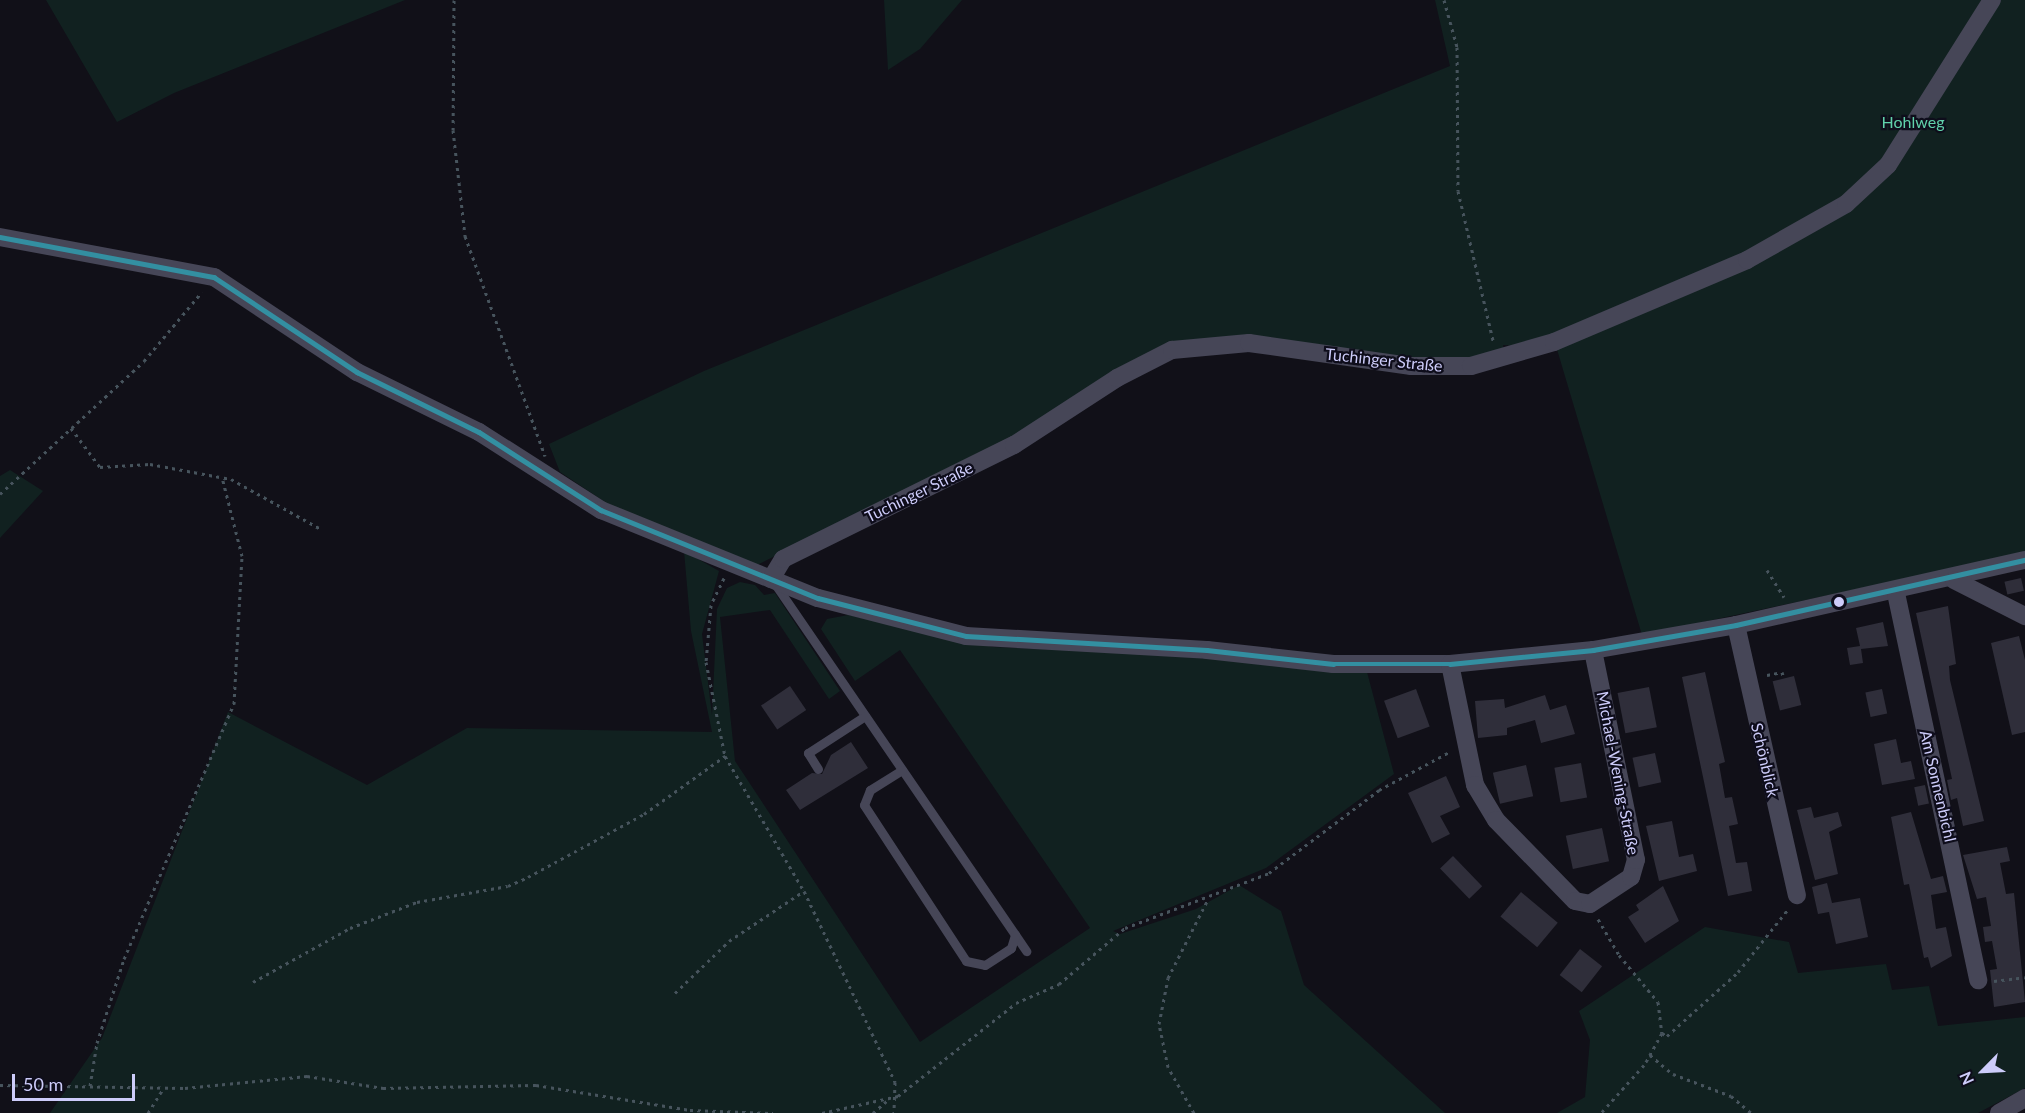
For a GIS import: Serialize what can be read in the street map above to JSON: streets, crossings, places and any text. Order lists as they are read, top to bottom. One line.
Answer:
{"streets":{"street":["Tuchinger Straße","Schönblick","Michael-Wening-Straße","Am Sonnenbichl"]},"parks":["Hohlweg"],"scale_bar":"50 m","north":"bottom left"}
